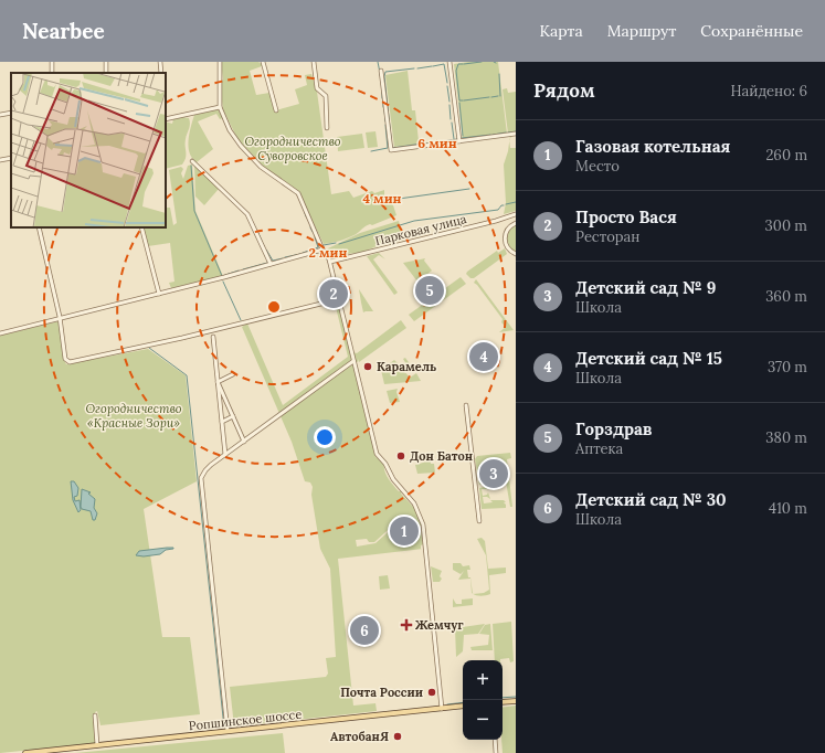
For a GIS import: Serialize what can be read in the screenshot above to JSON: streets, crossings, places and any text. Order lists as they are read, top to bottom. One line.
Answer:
{"streets":{"main road":["Ропшинское шоссе"],"street":["Парковая улица"]},"parks":["Огородничество Суворовское","Огородничество «Красные Зори»"],"places":{"other":["Карамель","Дон Батон","Почта России","АвтобанЯ"],"health":["Жемчуг"]},"page":{"header":"Nearbee","nav":["Карта","Маршрут","Сохранённые"],"heading":["Рядом","Найдено: 6"],"list":[{"mark":"1","name":"Газовая котельная","note":"Место","value":"260 m"},{"mark":"2","name":"Просто Вася","note":"Ресторан","value":"300 m"},{"mark":"3","name":"Детский сад № 9","note":"Школа","value":"360 m"},{"mark":"4","name":"Детский сад № 15","note":"Школа","value":"370 m"},{"mark":"5","name":"Горздрав","note":"Аптека","value":"380 m"},{"mark":"6","name":"Детский сад № 30","note":"Школа","value":"410 m"}],"pins":["5","2","4","3","1","6"],"map_buttons":["+","−"]},"rings":["6 мин","4 мин","2 мин"]}
